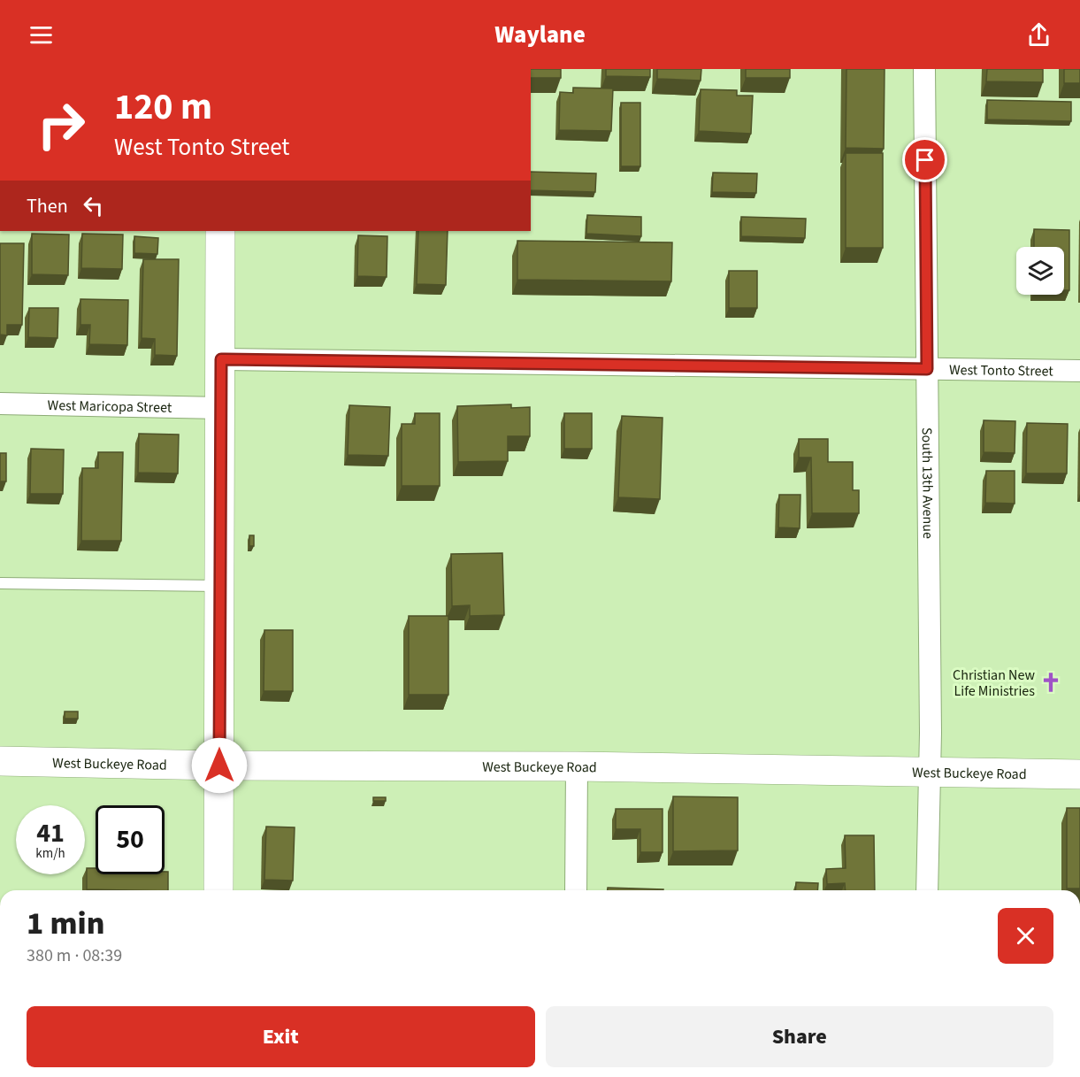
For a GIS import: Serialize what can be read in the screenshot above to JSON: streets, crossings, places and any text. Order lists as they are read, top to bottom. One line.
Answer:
{"streets":{"main road":["West Buckeye Road"],"street":["West Tonto Street","West Maricopa Street","South 13th Avenue"]},"crossings":[["West Tonto Street","South 13th Avenue"],["South 13th Avenue","West Buckeye Road"]],"places":{"church":["Christian New Life Ministries"]},"page":{"header":"Waylane","turn":["120 m","West Tonto Street"],"then":"Then","speed":"41 km/h","limit":"50","heading":["1 min","380 m · 08:39"],"buttons":["Exit","Share"]}}
